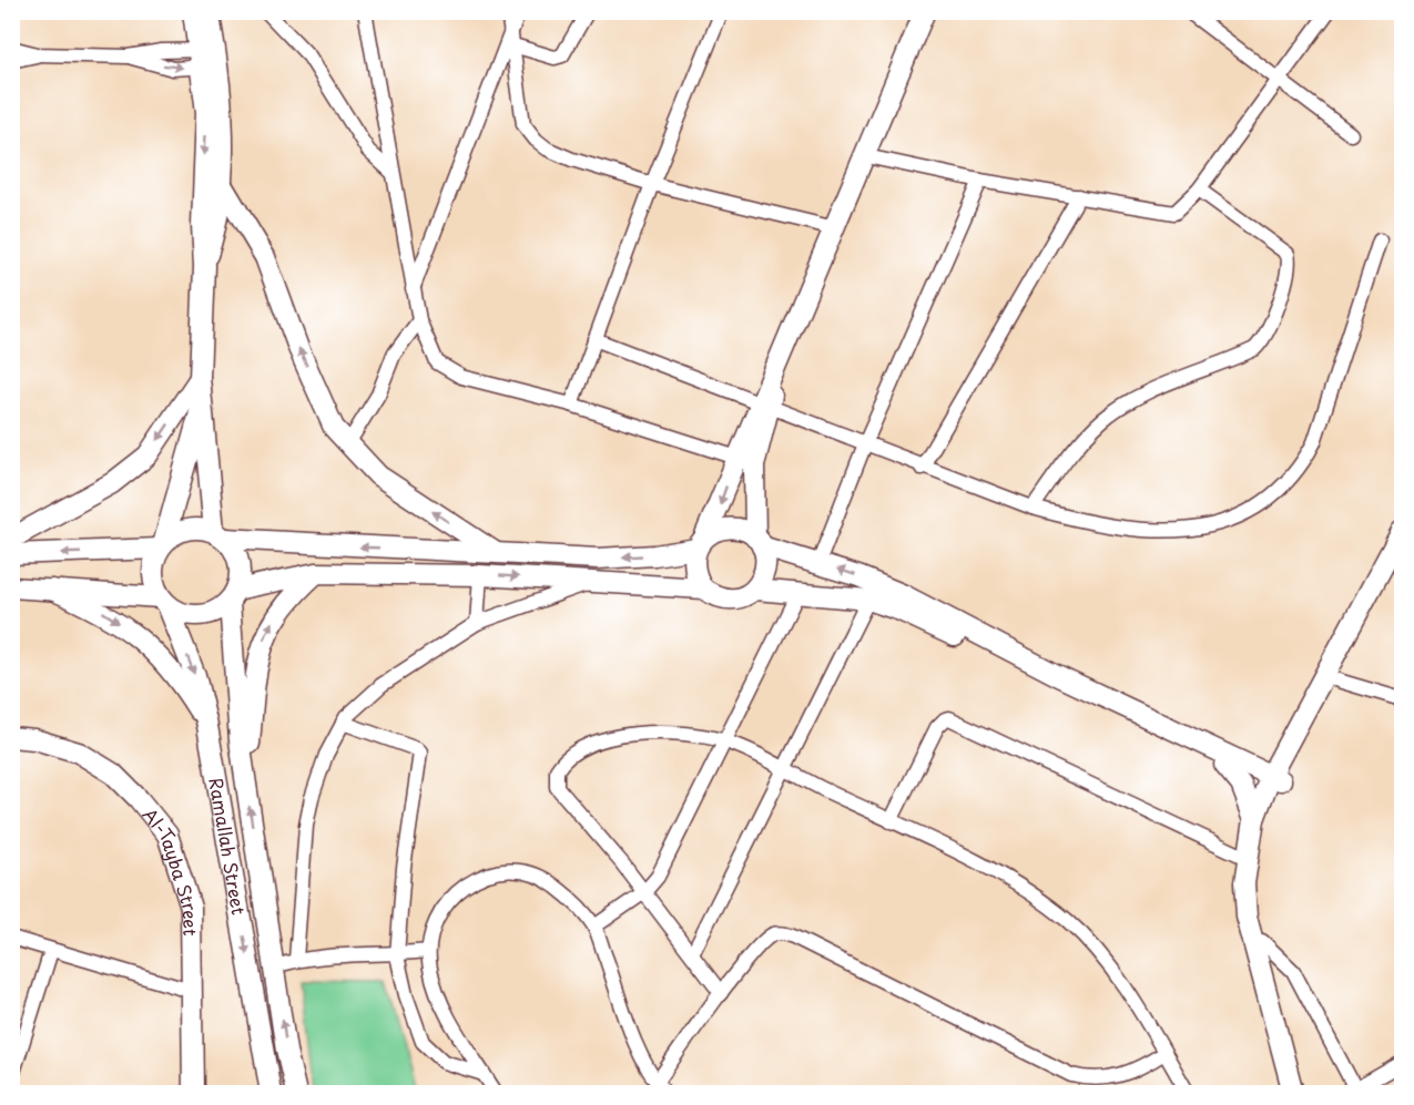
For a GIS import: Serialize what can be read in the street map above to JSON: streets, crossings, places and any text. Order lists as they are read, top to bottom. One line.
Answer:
{"streets":{"street":["Ramallah Street","Al-Tayba Street"]}}
